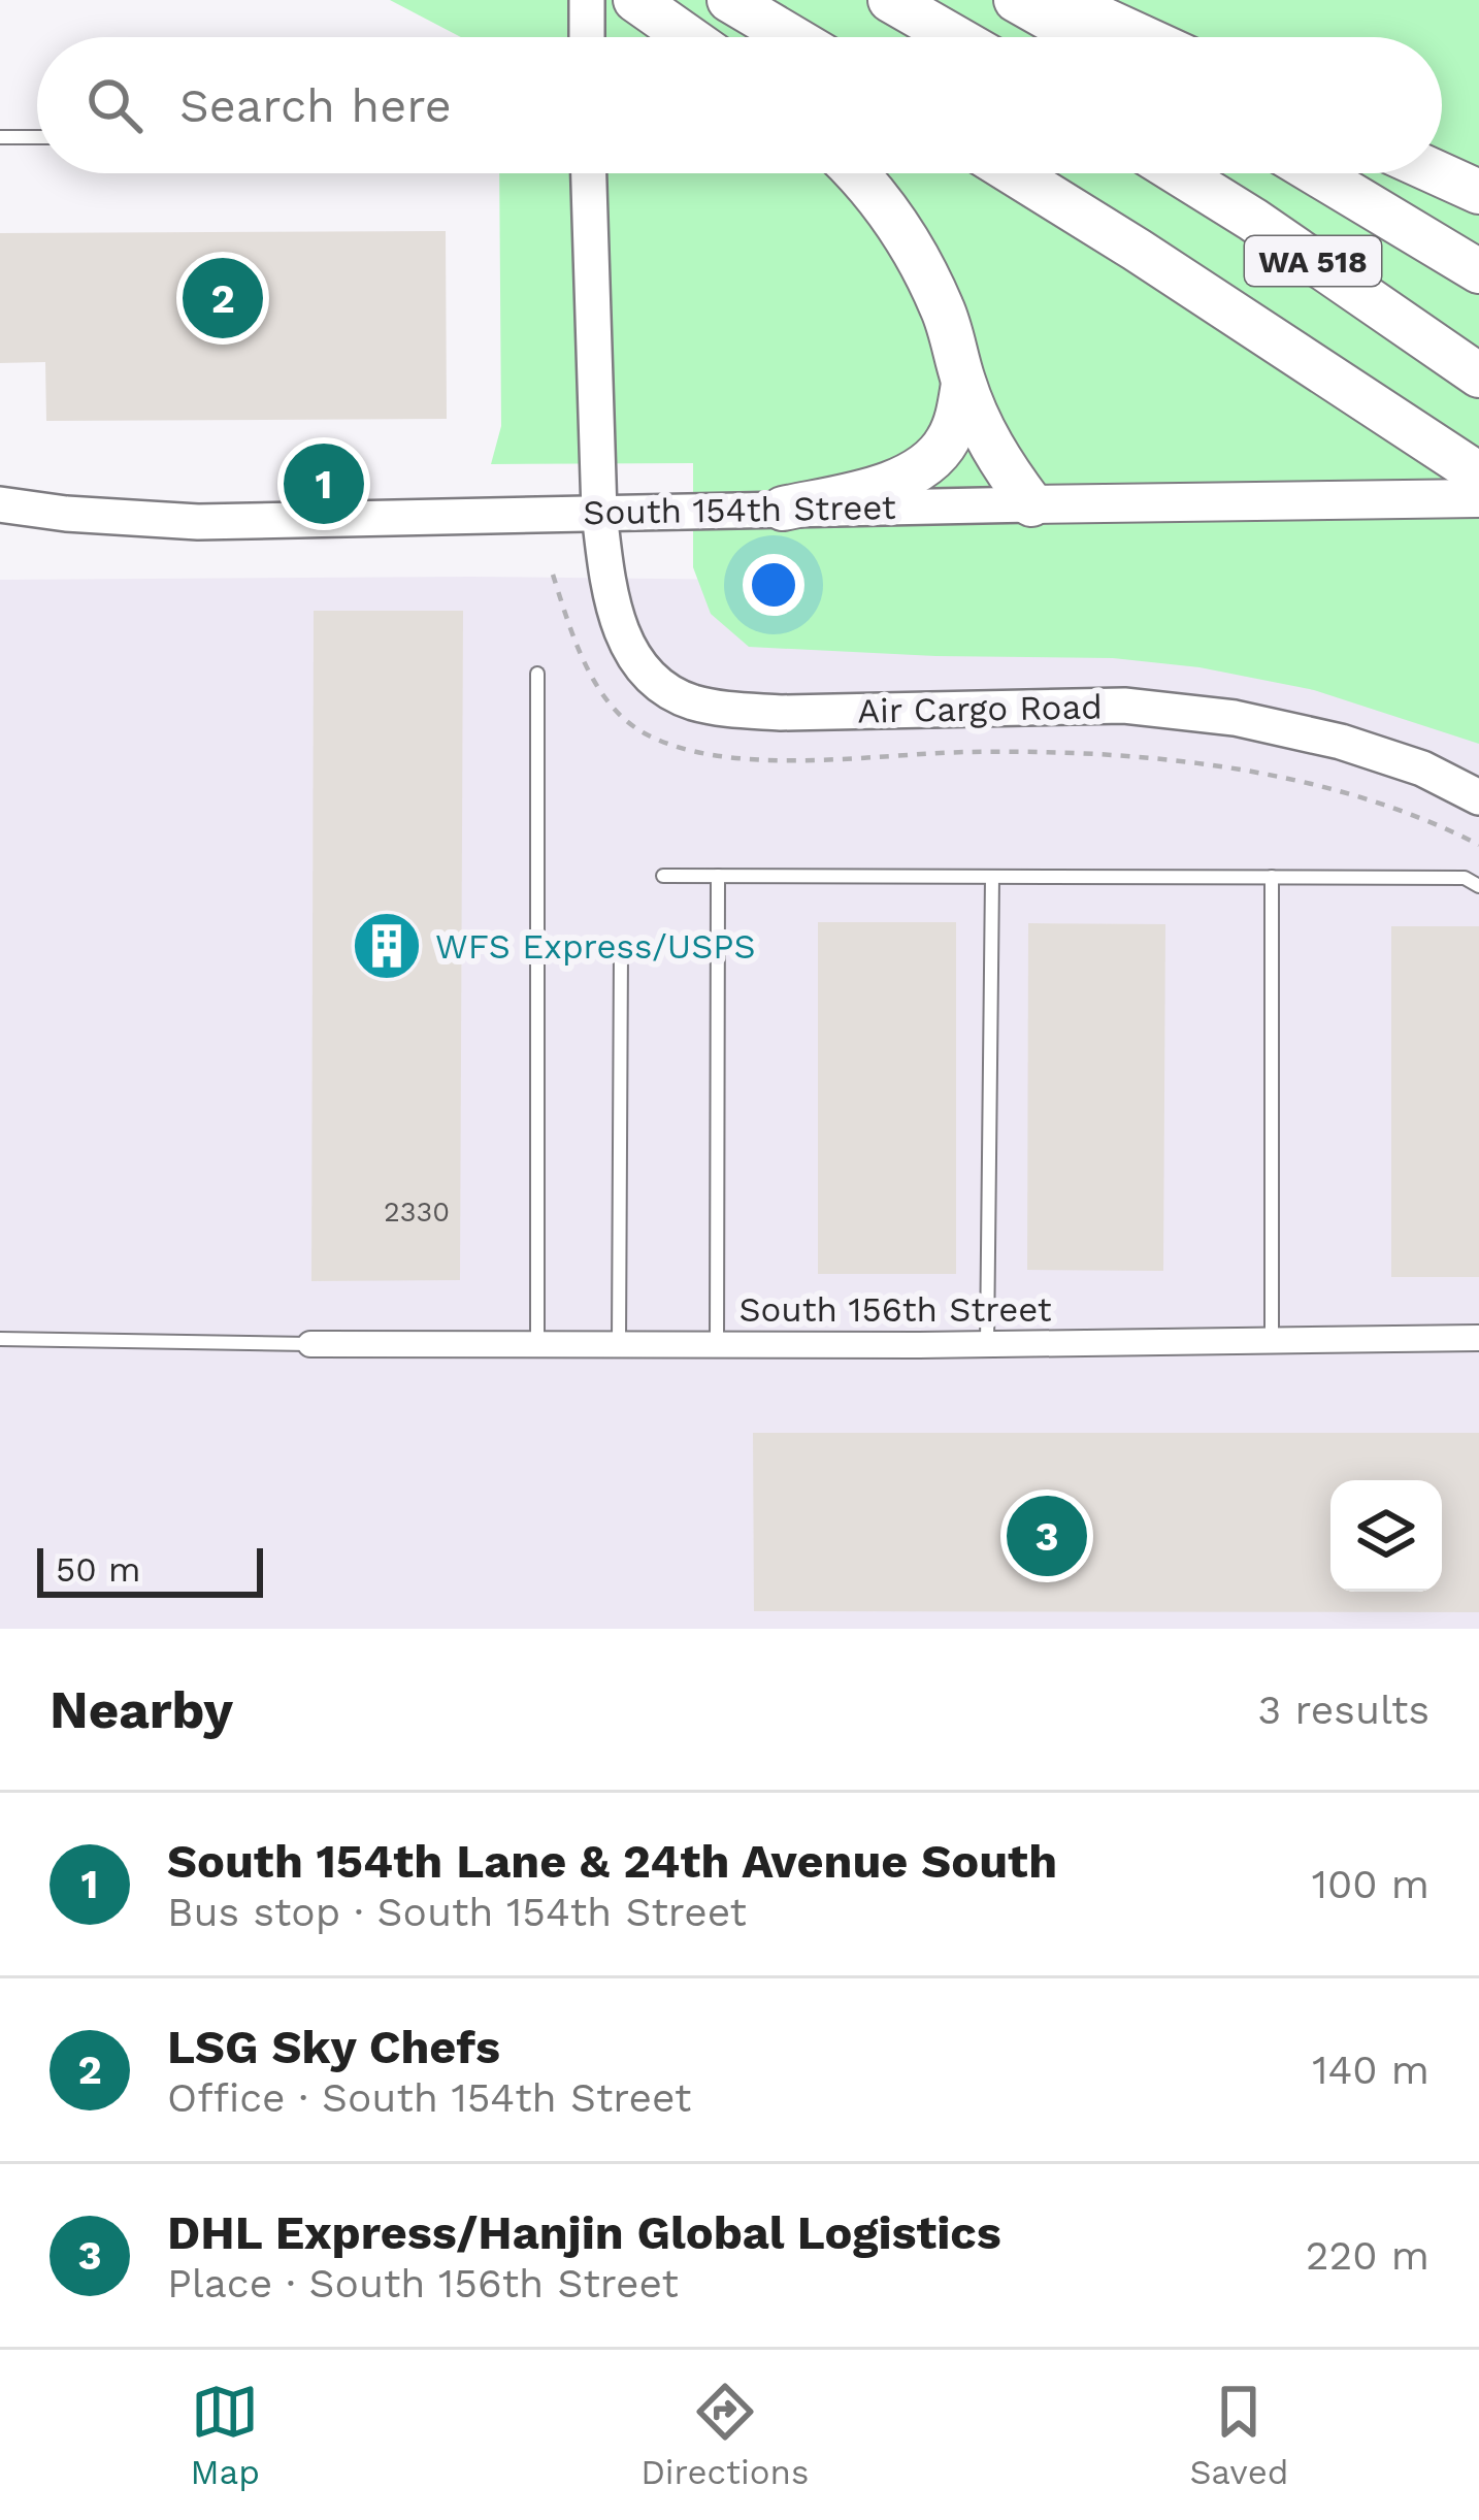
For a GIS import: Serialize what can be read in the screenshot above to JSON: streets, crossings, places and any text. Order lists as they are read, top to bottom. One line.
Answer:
{"streets":{"highway":["WA 518"],"main road":["South 154th Street"],"street":["Air Cargo Road","South 156th Street"]},"crossings":[["South 154th Street","Air Cargo Road"]],"places":{"building":["WFS Express/USPS"]},"house_numbers":["2330"],"scale_bar":"50 m","page":{"search":"Search here","pins":["2","1","3"],"scale":"50 m","heading":["Nearby","3 results"],"list":[{"mark":"1","name":"South 154th Lane & 24th Avenue South","note":"Bus stop · South 154th Street","value":"100 m"},{"mark":"2","name":"LSG Sky Chefs","note":"Office · South 154th Street","value":"140 m"},{"mark":"3","name":"DHL Express/Hanjin Global Logistics","note":"Place · South 156th Street","value":"220 m"}],"nav":["Map","Directions","Saved"]}}
